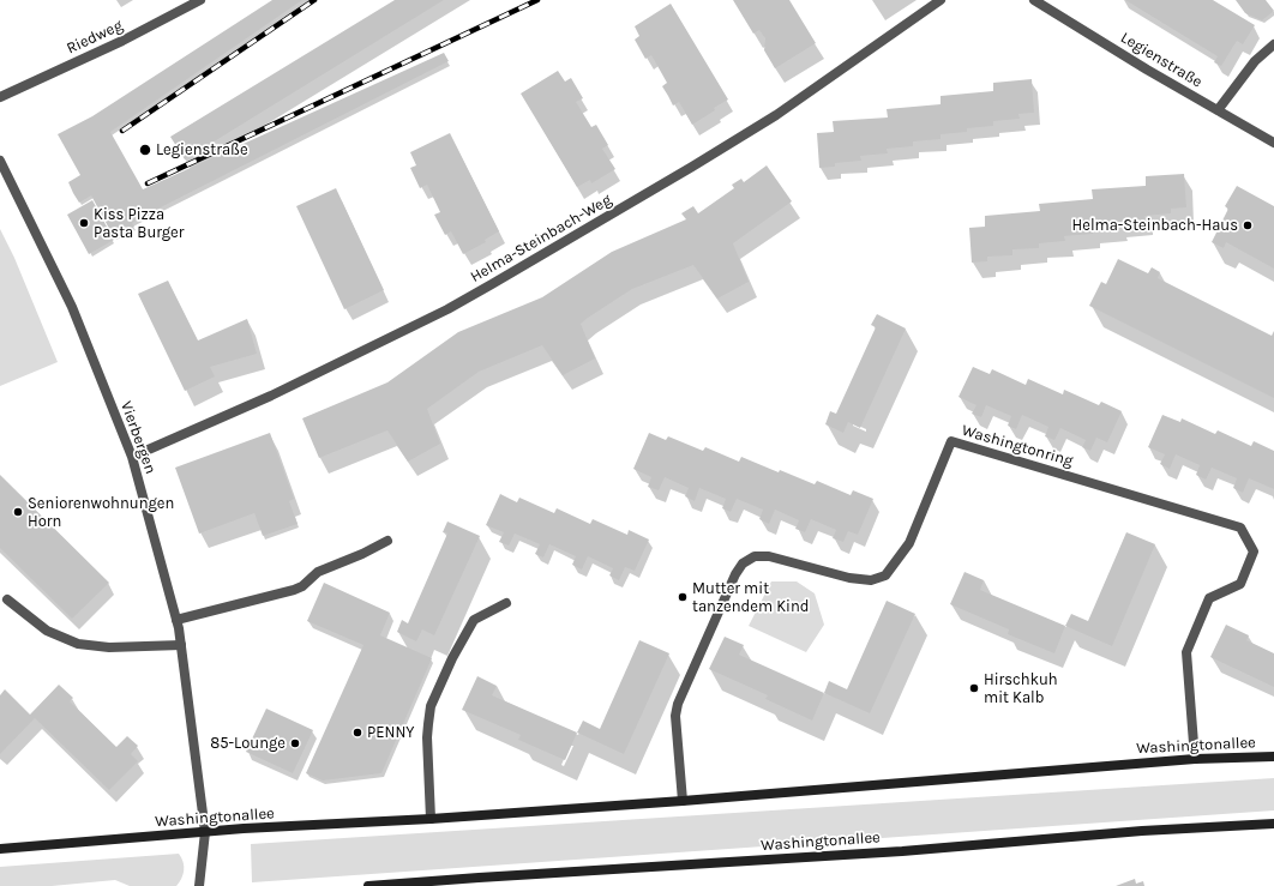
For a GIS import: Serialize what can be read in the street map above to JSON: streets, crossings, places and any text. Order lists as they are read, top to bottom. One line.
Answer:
{"streets":{"street":["Riedweg","Legienstraße","Helma-Steinbach-Weg","Vierbergen","Washingtonring","Washingtonallee"]},"crossings":[["Helma-Steinbach-Weg","Vierbergen"],["Vierbergen","Washingtonallee"],["Washingtonring","Washingtonallee"]],"places":["Legienstraße","Kiss Pizza Pasta Burger","Helma-Steinbach-Haus","Seniorenwohnungen Horn","Mutter mit tanzendem Kind","Hirschkuh mit Kalb","PENNY","85-Lounge"]}
